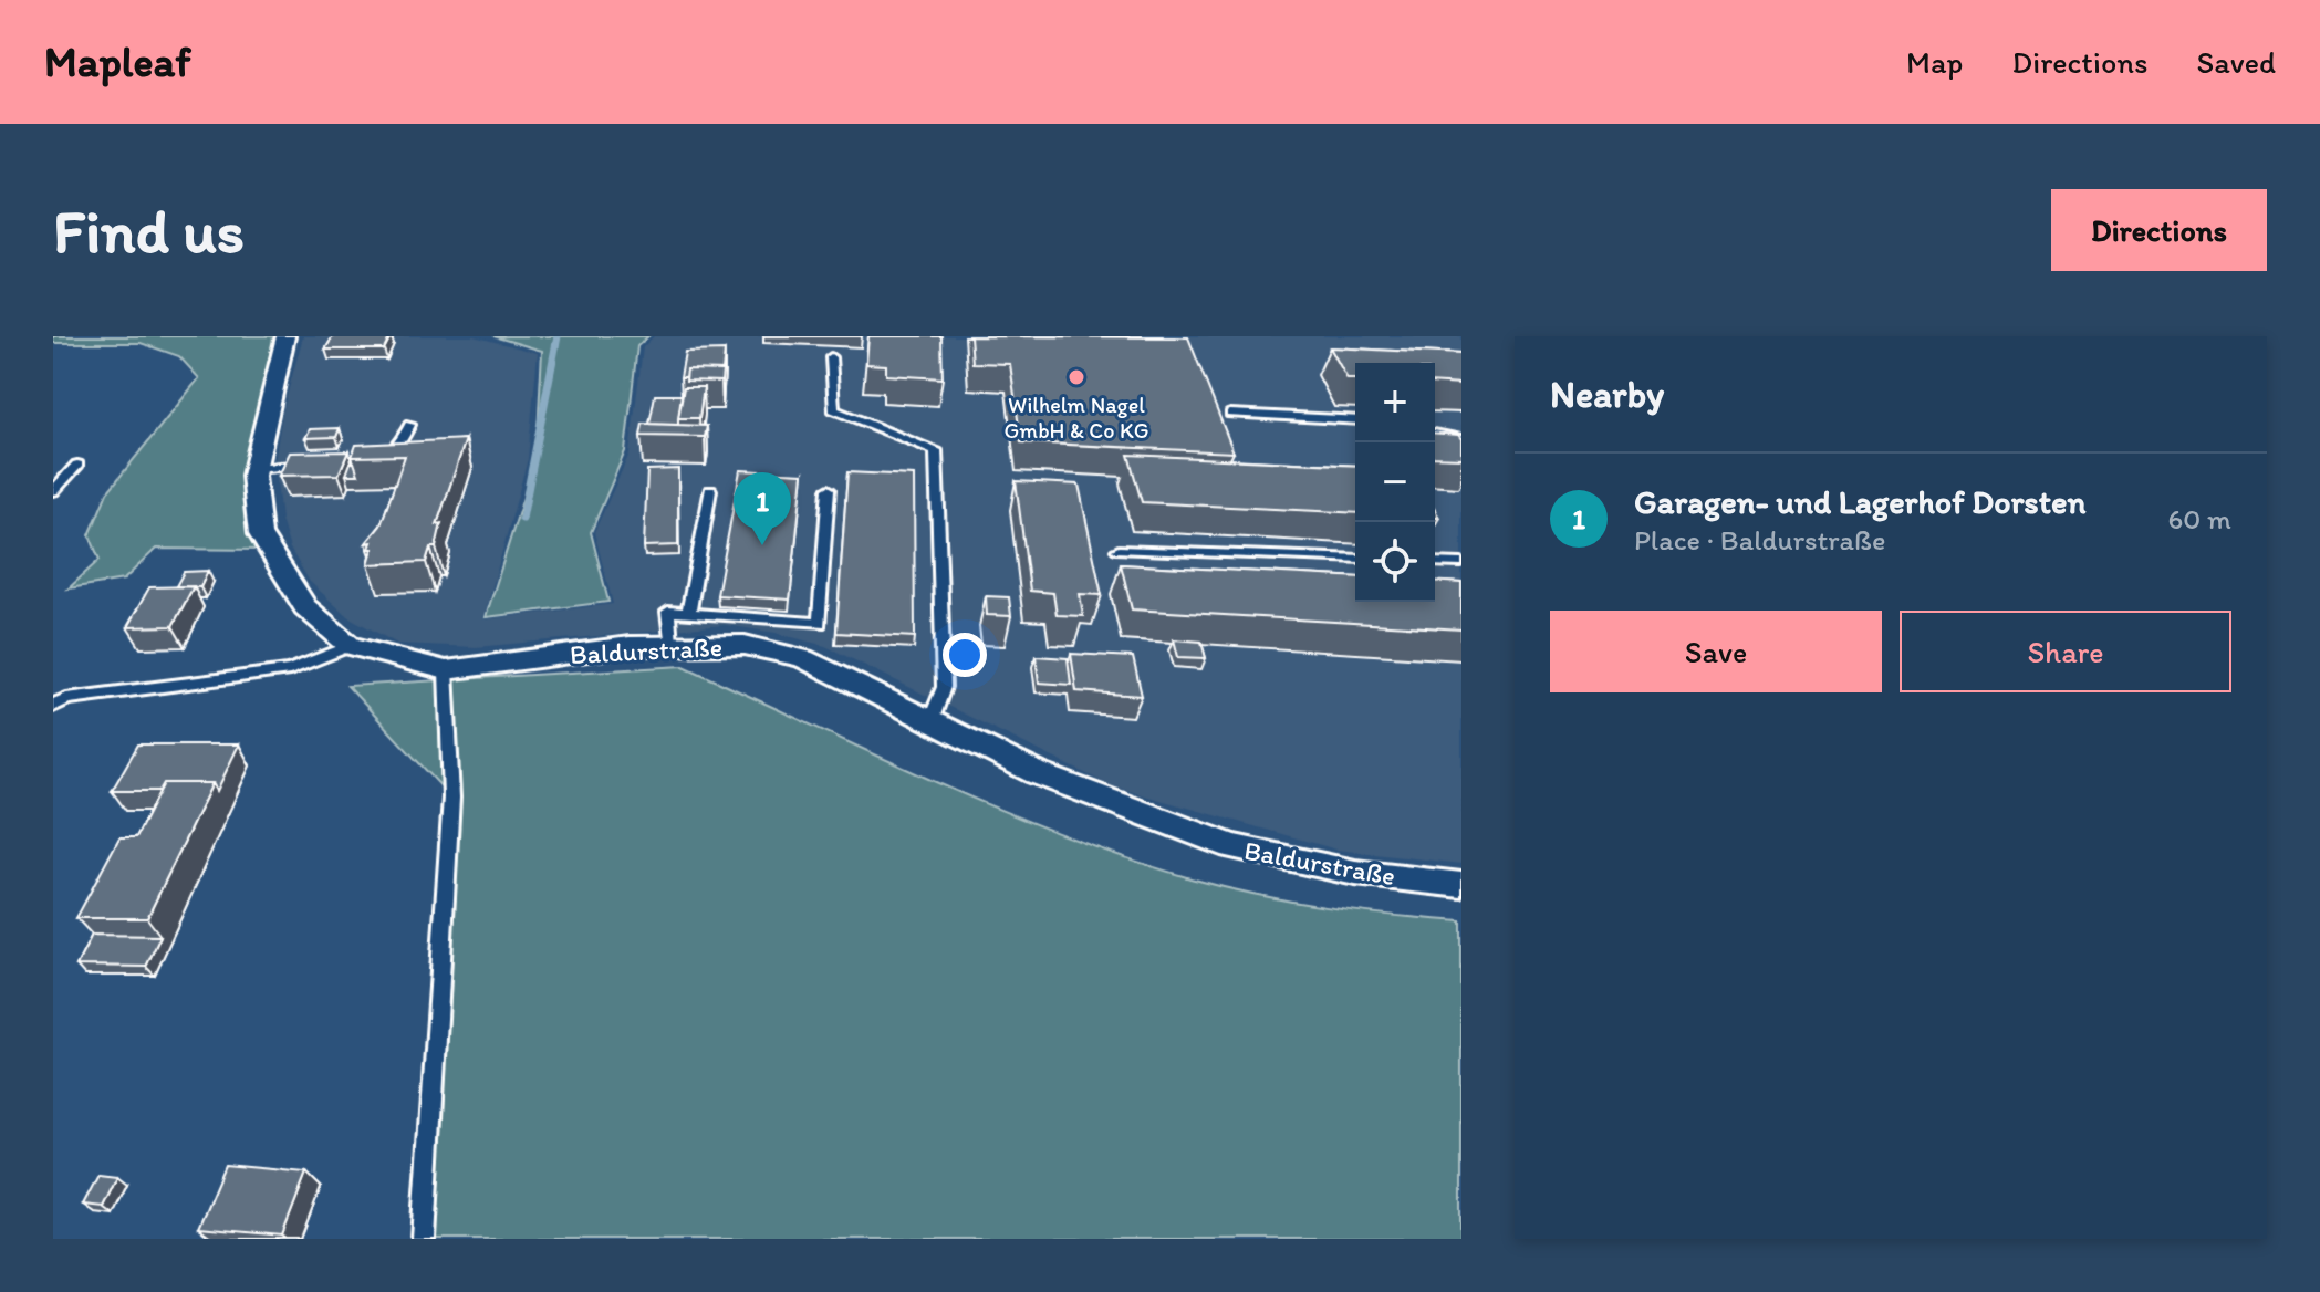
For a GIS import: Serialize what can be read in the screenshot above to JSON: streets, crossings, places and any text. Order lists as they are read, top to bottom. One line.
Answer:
{"streets":{"street":["Baldurstraße"]},"places":["Wilhelm Nagel GmbH & Co KG"],"page":{"header":"Mapleaf","nav":["Map","Directions","Saved"],"buttons":["Directions",["Save","Share"]],"title":"Find us","heading":"Nearby","map_buttons":["+","−"],"list":[{"mark":"1","name":"Garagen- und Lagerhof Dorsten","note":"Place · Baldurstraße","value":"60 m"}],"pins":"1"}}
